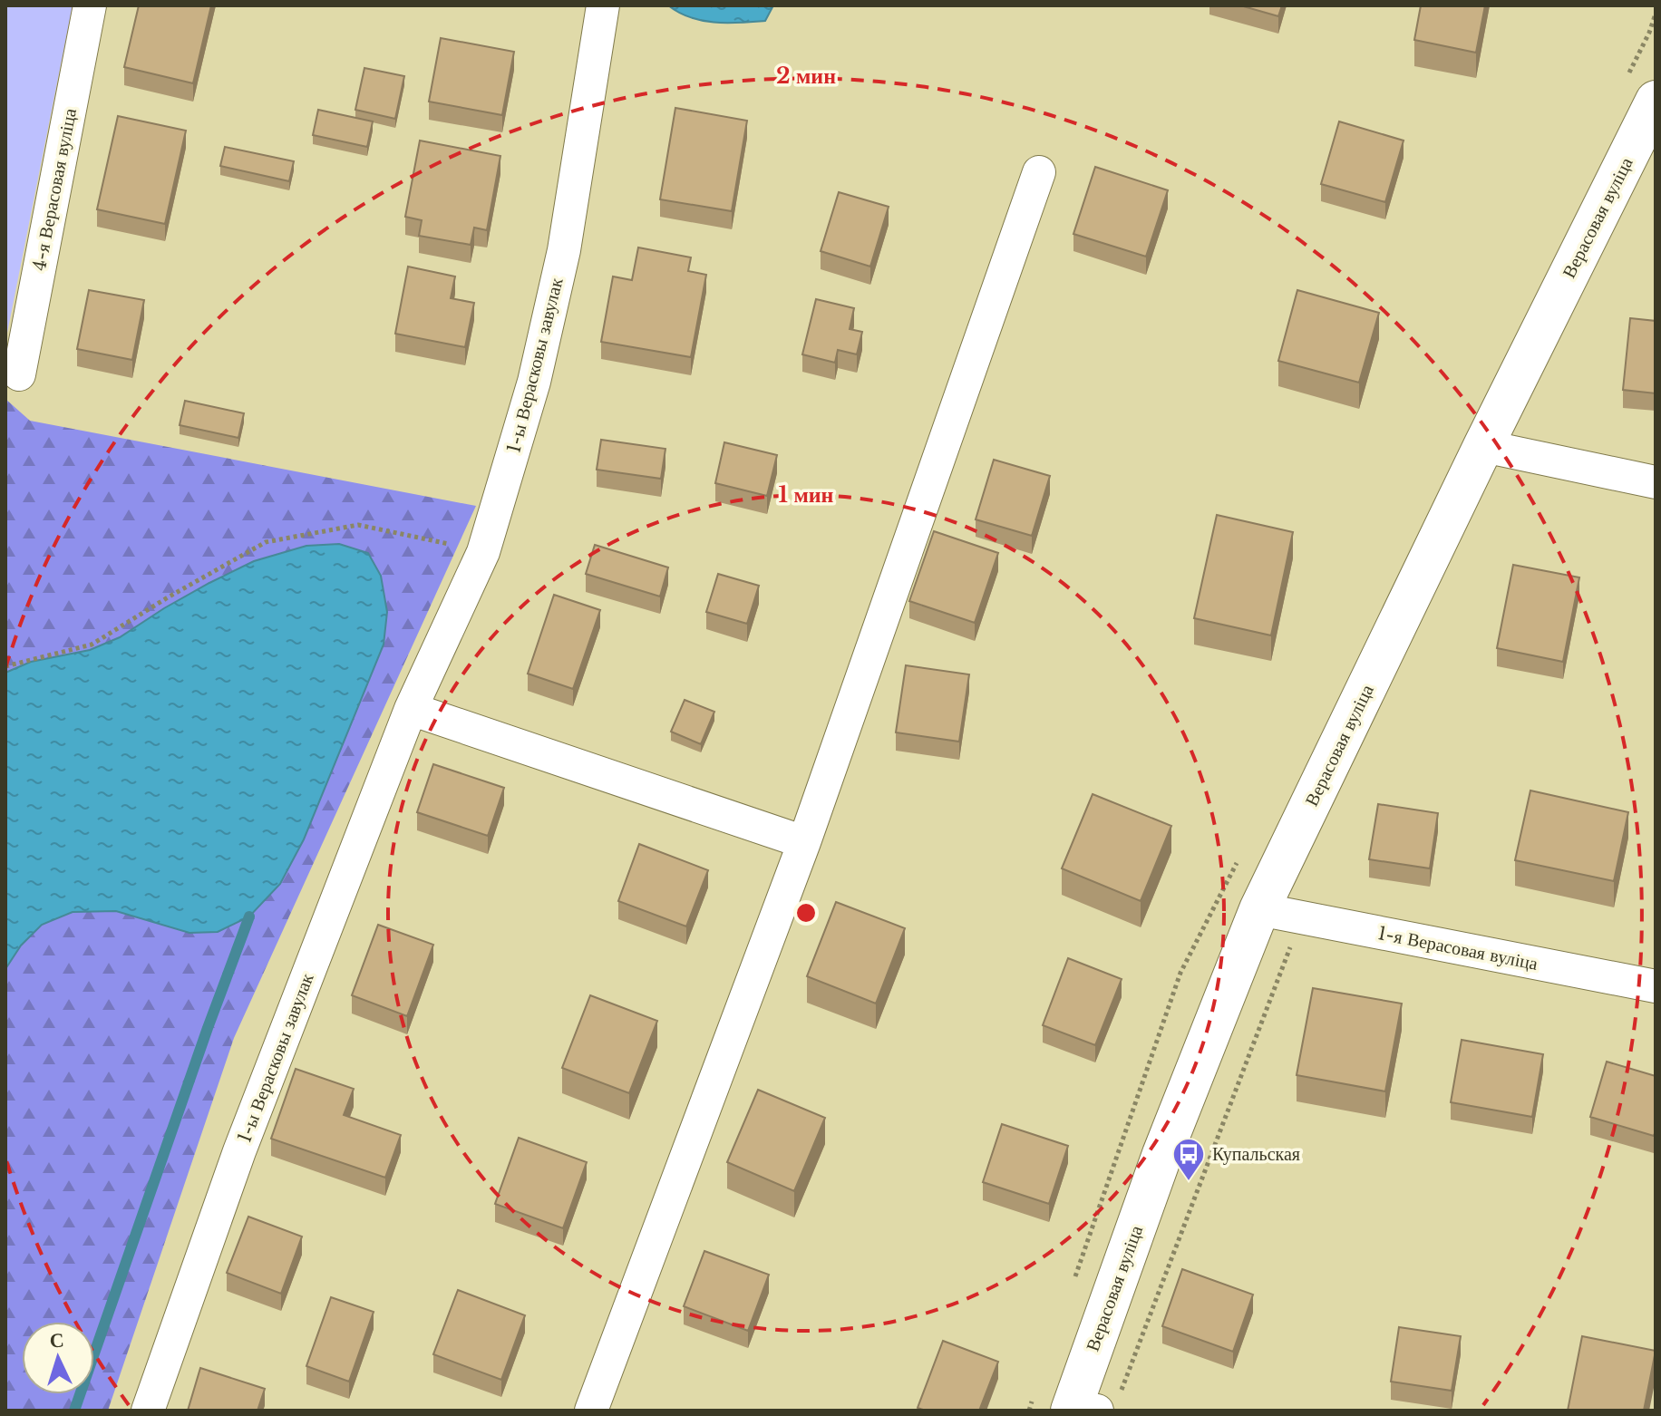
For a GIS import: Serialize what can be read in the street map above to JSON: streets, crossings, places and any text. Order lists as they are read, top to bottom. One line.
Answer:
{"streets":{"street":["4-я Верасовая вуліца","Верасовая вуліца","1-ы Верасковы завулак","1-я Верасовая вуліца"]},"crossings":[["Верасовая вуліца","1-я Верасовая вуліца"]],"places":{"bus stop":["Купальская"]},"north":"top","rings":["2 мин","1 мин"]}
